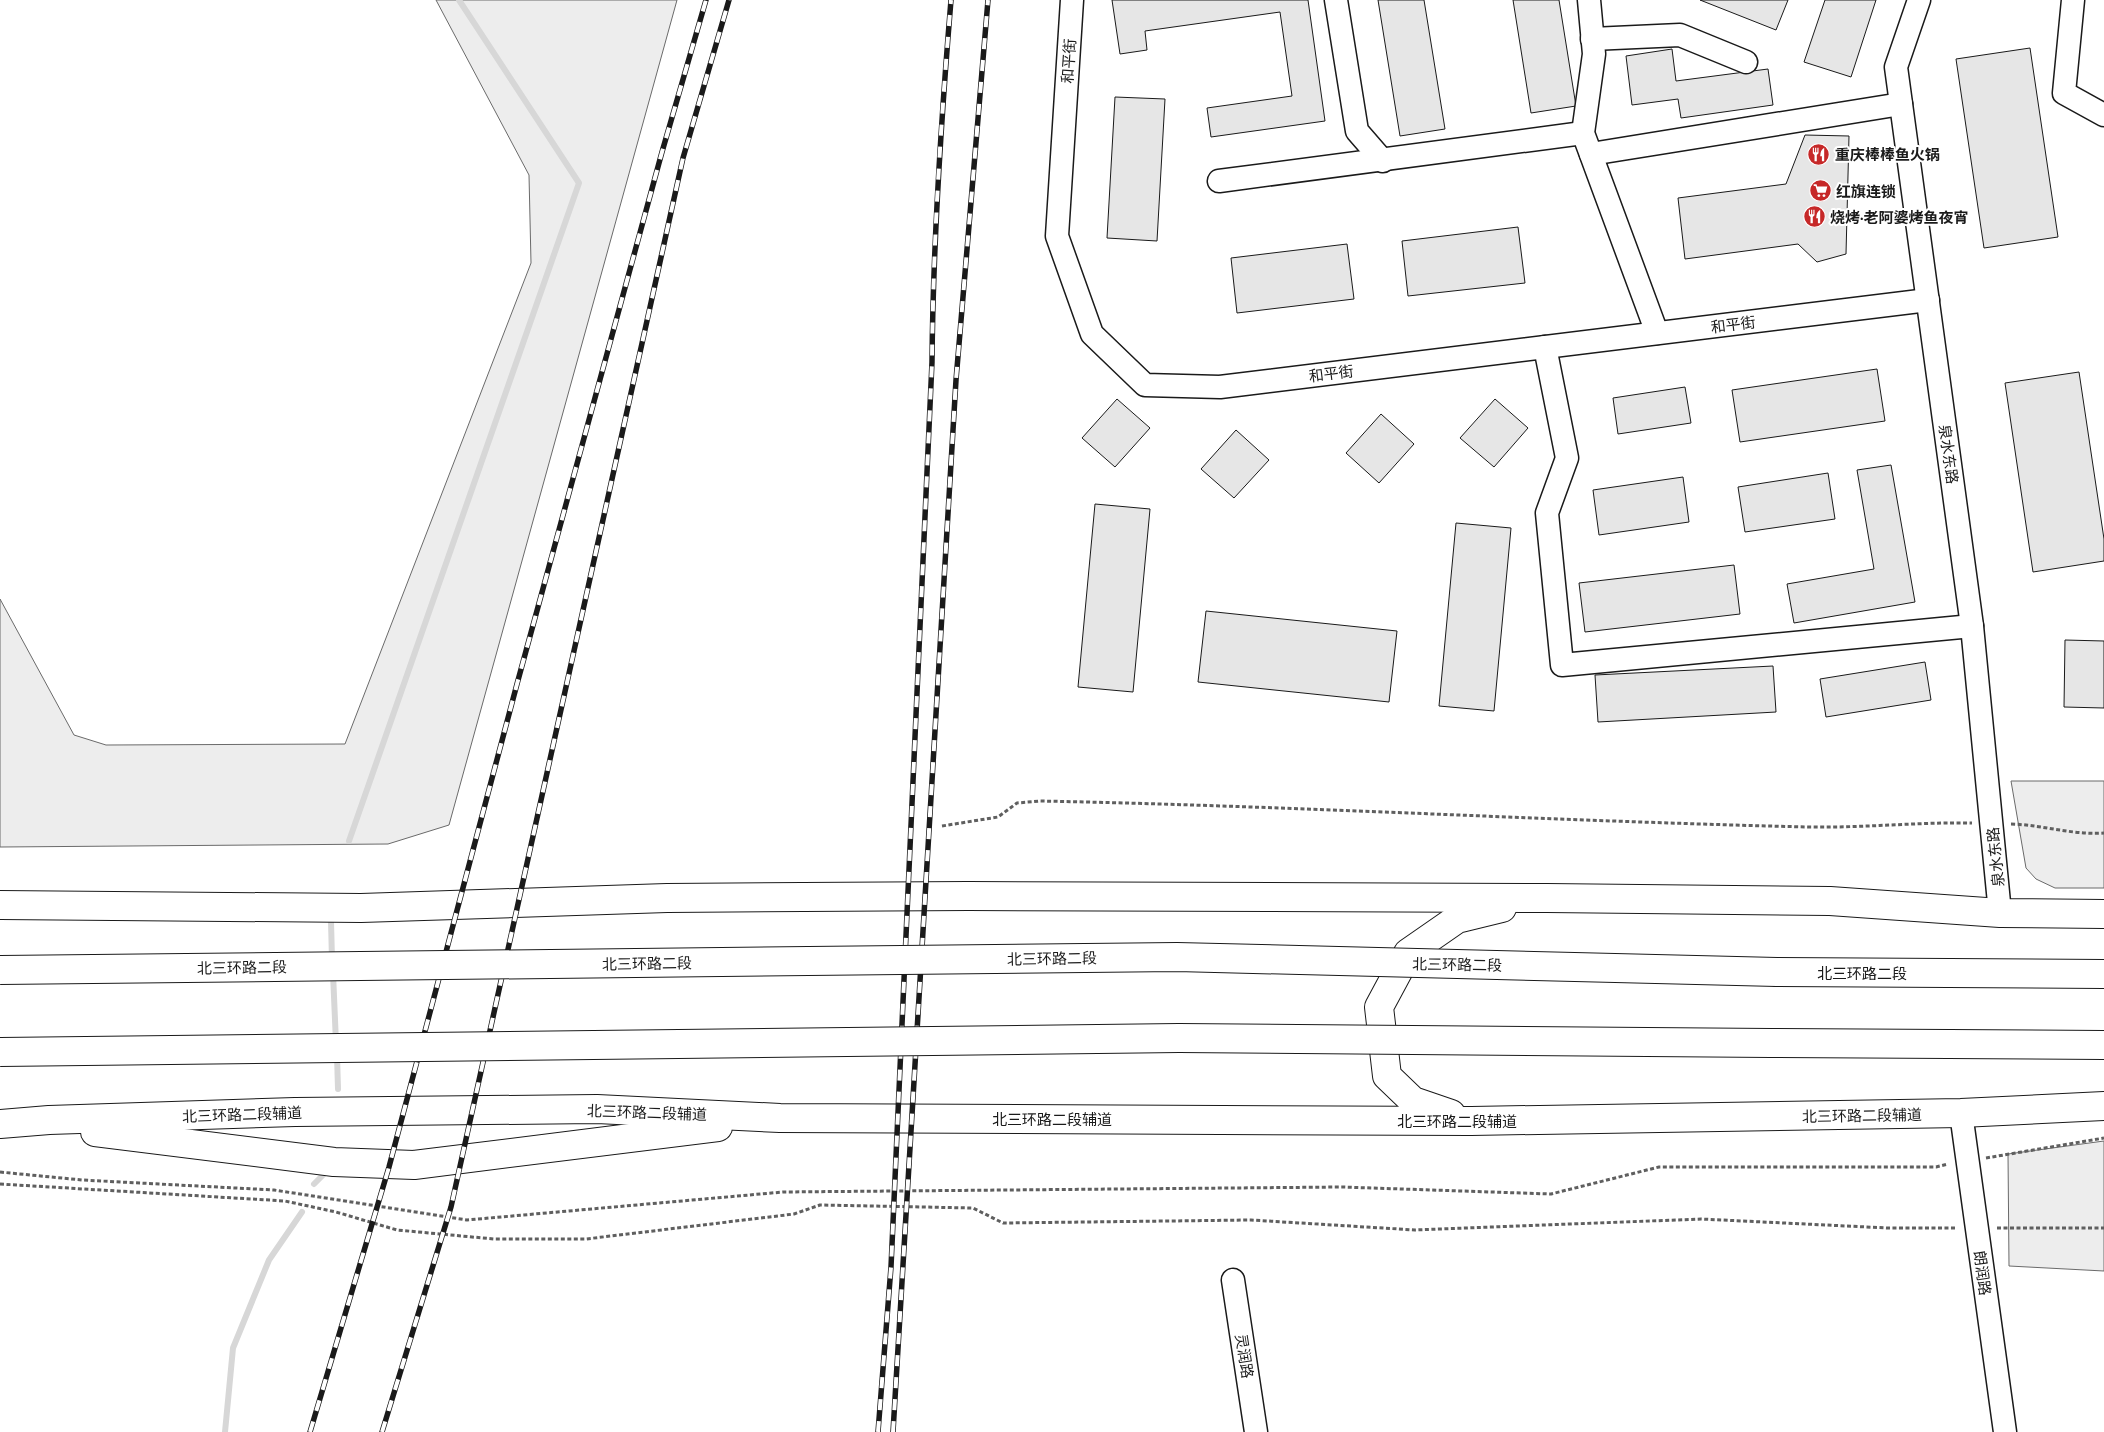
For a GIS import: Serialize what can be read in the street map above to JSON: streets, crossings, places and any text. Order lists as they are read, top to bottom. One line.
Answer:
{"streets":{"main road":["北三环路二段","北三环路二段辅道"],"street":["和平街","泉水东路","朗润路","灵润路"]},"crossings":[["和平街","泉水东路"],["北三环路二段辅道","朗润路"]],"places":{"restaurant":["重庆棒棒鱼火锅","烧烤·老阿婆烤鱼夜宵"],"supermarket":["红旗连锁"]}}
